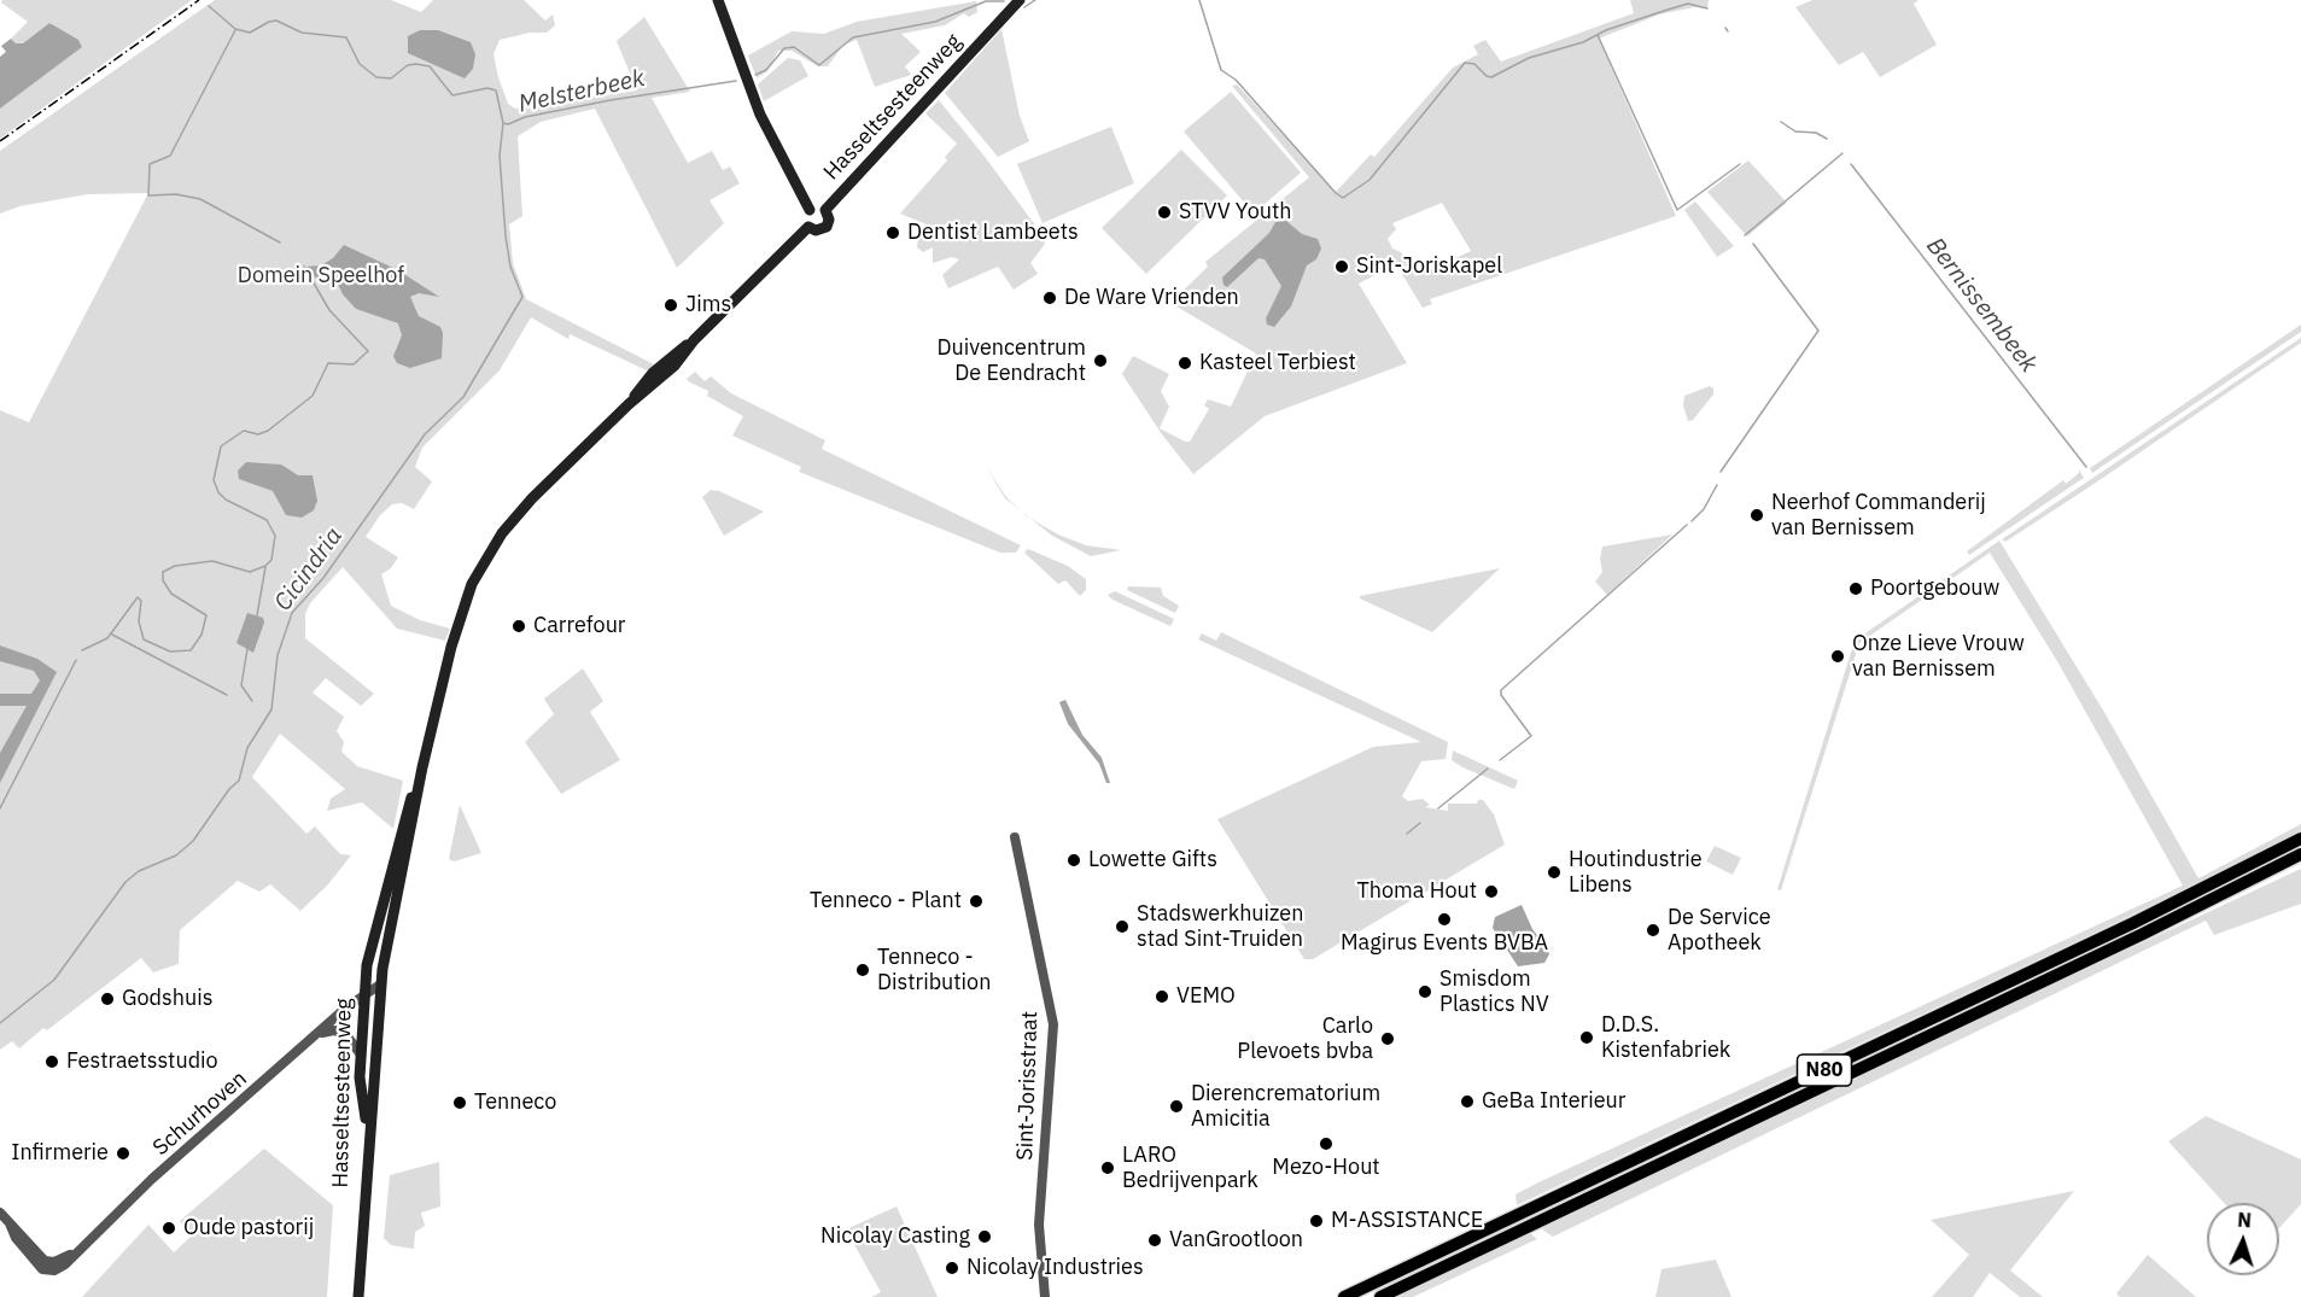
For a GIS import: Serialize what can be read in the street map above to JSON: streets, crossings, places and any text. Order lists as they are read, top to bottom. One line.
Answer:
{"streets":{"highway":["N80"],"main road":["Hasseltsesteenweg"],"street":["Sint-Jorisstraat","Schurhoven"]},"crossings":[["Hasseltsesteenweg","Schurhoven"]],"water":["Melsterbeek","Bernissembeek","Cicindria"],"parks":["Domein Speelhof"],"places":["STVV Youth","Dentist Lambeets","Sint-Joriskapel","De Ware Vrienden","Jims","Duivencentrum De Eendracht","Kasteel Terbiest","Neerhof Commanderij van Bernissem","Poortgebouw","Carrefour","Onze Lieve Vrouw van Bernissem","Lowette Gifts","Houtindustrie Libens","Thoma Hout","Tenneco - Plant","Magirus Events BVBA","Stadswerkhuizen stad Sint-Truiden","De Service Apotheek","Tenneco - Distribution","Smisdom Plastics NV","VEMO","Godshuis","D.D.S. Kistenfabriek","Carlo Plevoets bvba","Festraetsstudio","GeBa Interieur","Tenneco","Dierencrematorium Amicitia","Mezo-Hout","Infirmerie","LARO Bedrijvenpark","M-ASSISTANCE","Oude pastorij","Nicolay Casting","VanGrootloon","Nicolay Industries"],"north":"top"}
